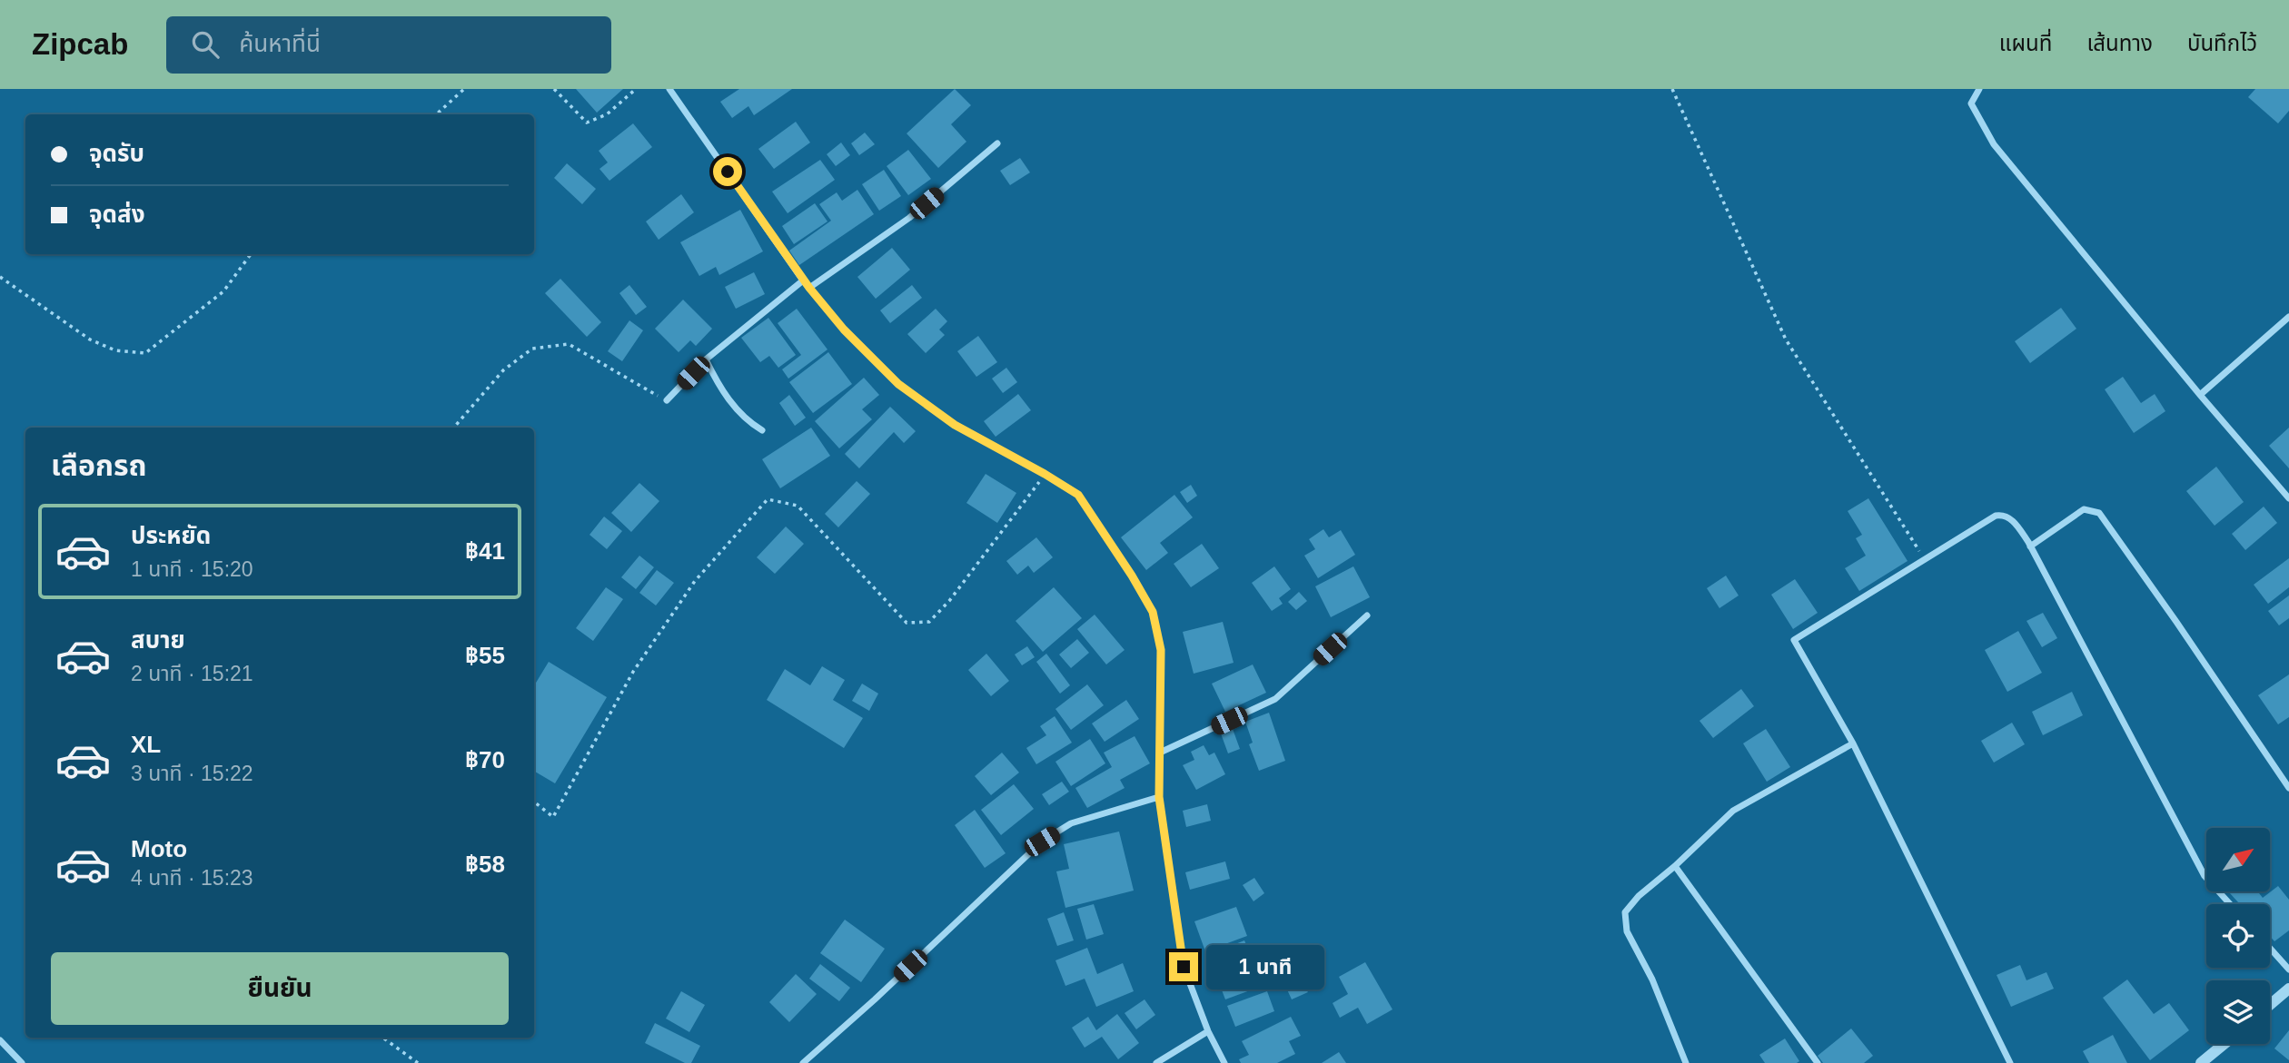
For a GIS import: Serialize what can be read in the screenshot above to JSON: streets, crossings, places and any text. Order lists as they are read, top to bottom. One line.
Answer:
{"north":"top right","page":{"header":"Zipcab","search":"ค้นหาที่นี่","nav":["แผนที่","เส้นทาง","บันทึกไว้"],"banner":["จุดรับ","จุดส่ง"],"heading":"เลือกรถ","list":[{"name":"ประหยัด","note":"1 นาที · 15:20","value":"฿41"},{"name":"สบาย","note":"2 นาที · 15:21","value":"฿55"},{"name":"XL","note":"3 นาที · 15:22","value":"฿70"},{"name":"Moto","note":"4 นาที · 15:23","value":"฿58"}],"buttons":"ยืนยัน","bubble":"1 นาที"}}
